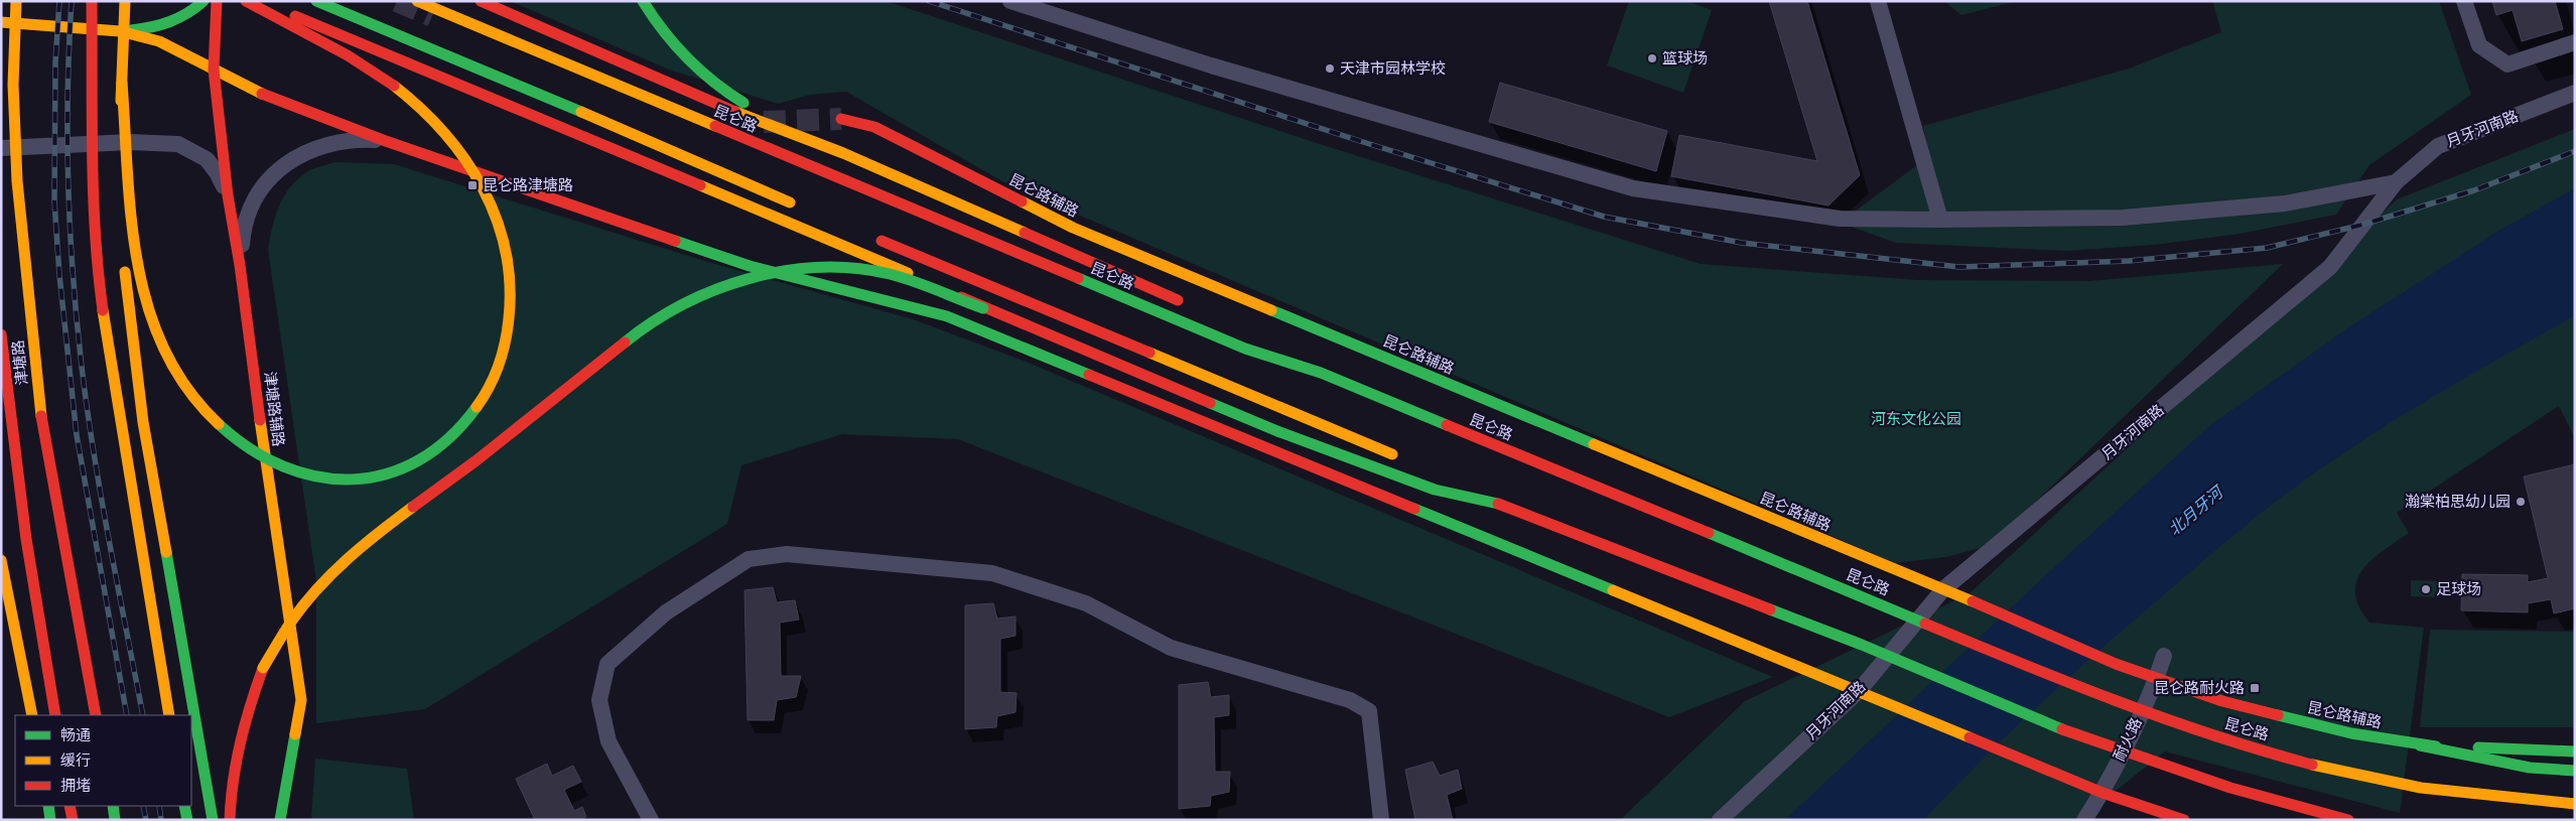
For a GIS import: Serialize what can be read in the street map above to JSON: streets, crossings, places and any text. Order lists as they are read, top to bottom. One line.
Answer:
{"streets":{"main road":["昆仑路","昆仑路辅路","津塘路","津塘路辅路"],"street":["月牙河南路","耐火路"]},"crossings":[["月牙河南路","昆仑路辅路"],["昆仑路辅路","耐火路"]],"water":["北月牙河"],"parks":["河东文化公园"],"places":{"other":["篮球场","天津市园林学校","瀚棠柏思幼儿园","足球场"],"transit":["昆仑路津塘路","昆仑路耐火路"]},"legend":["畅通","缓行","拥堵"]}
